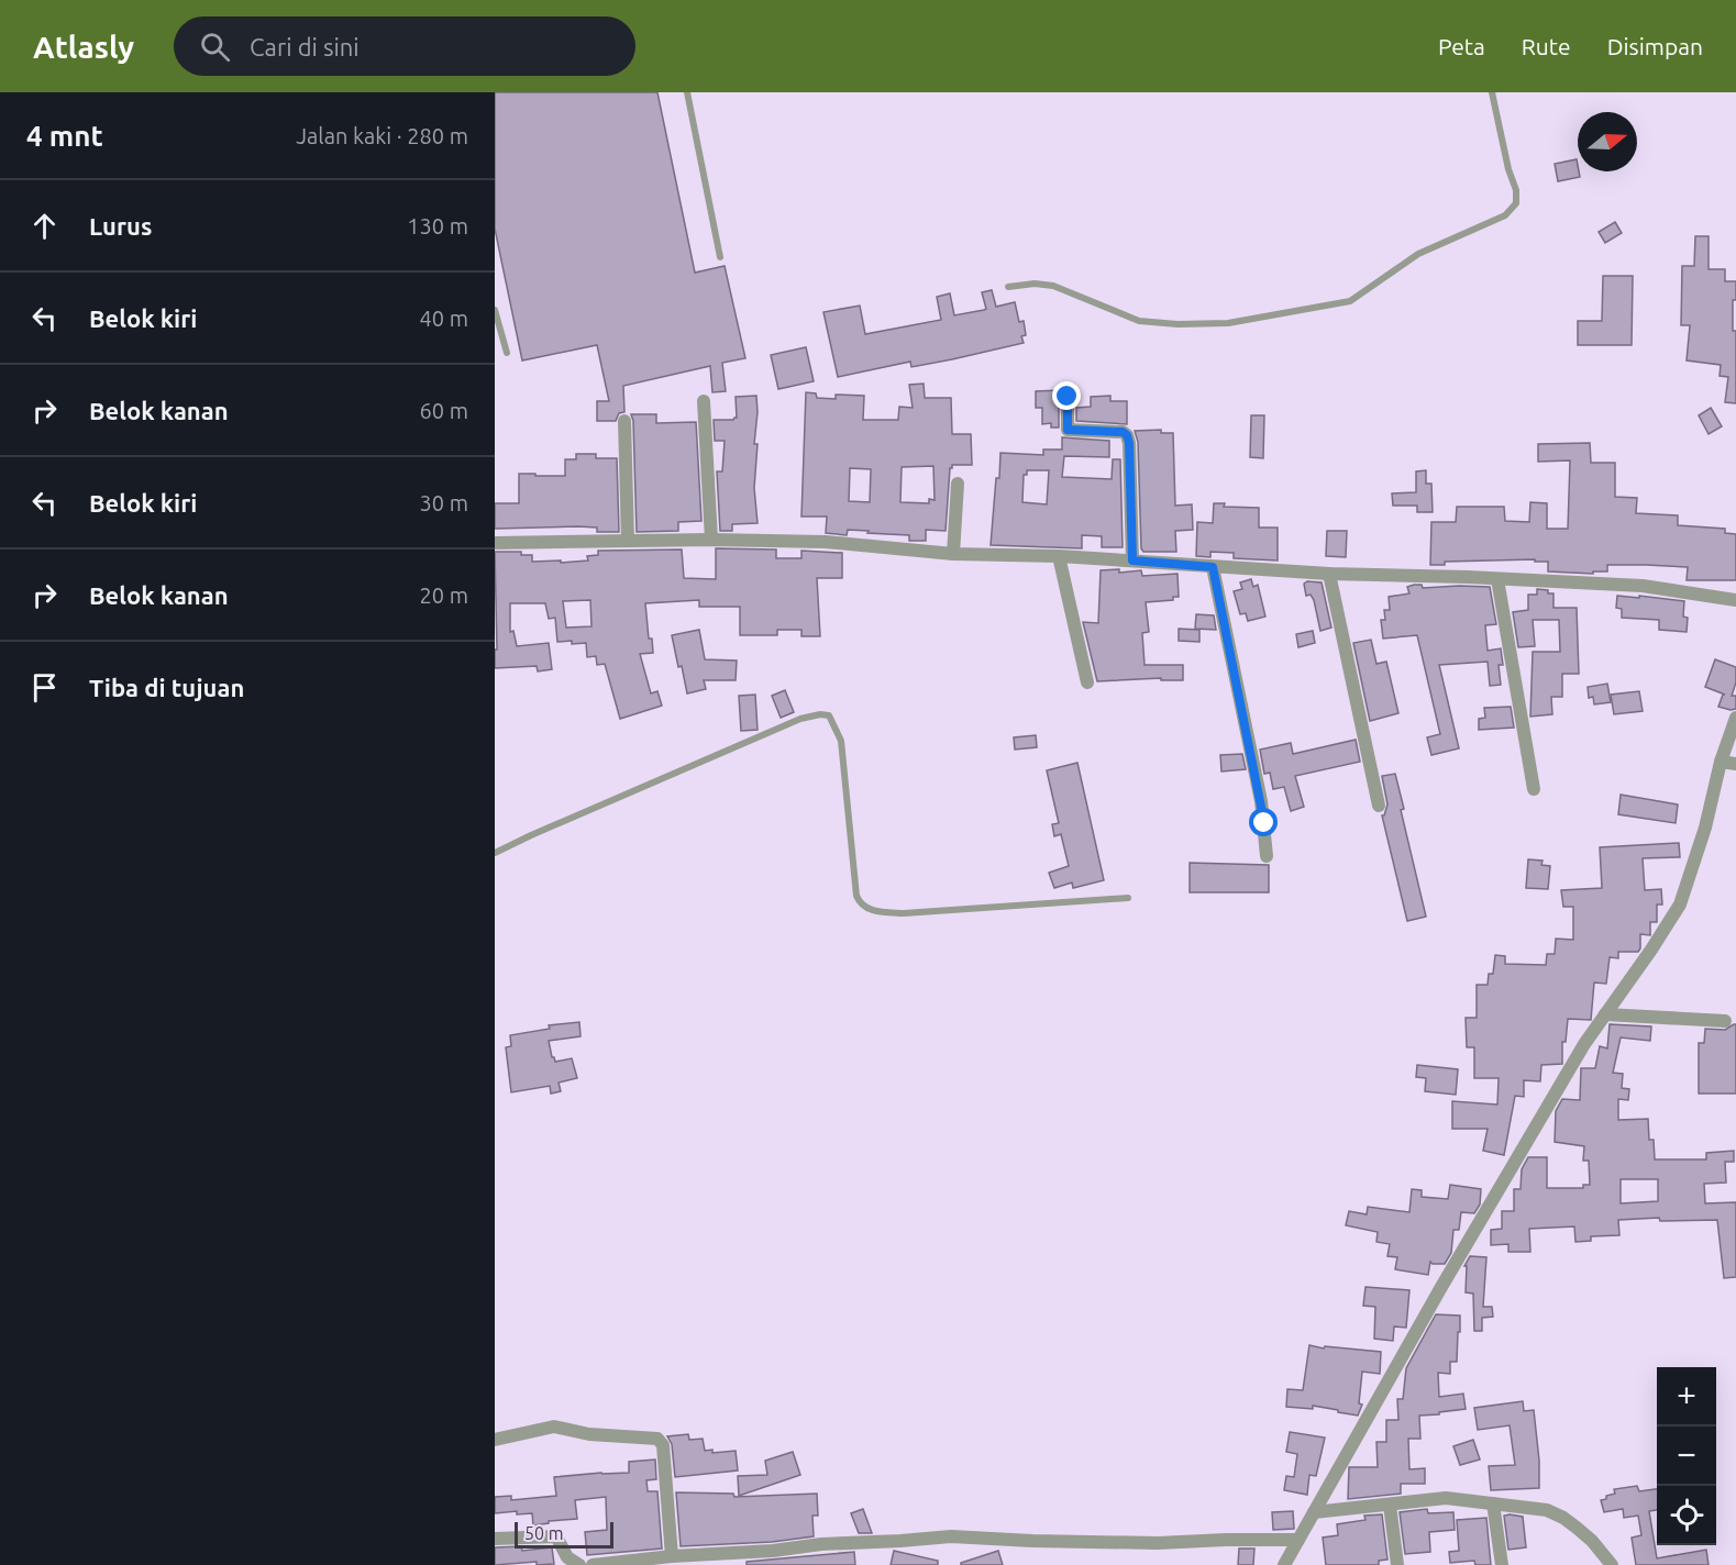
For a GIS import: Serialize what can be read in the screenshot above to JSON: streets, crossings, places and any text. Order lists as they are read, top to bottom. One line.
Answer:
{"scale_bar":"50 m","north":"right","page":{"header":"Atlasly","search":"Cari di sini","nav":["Peta","Rute","Disimpan"],"heading":["4 mnt","Jalan kaki · 280 m"],"list":[["Lurus","130 m"],["Belok kiri","40 m"],["Belok kanan","60 m"],["Belok kiri","30 m"],["Belok kanan","20 m"],"Tiba di tujuan"],"map_buttons":["+","−"],"scale":"50 m"}}
